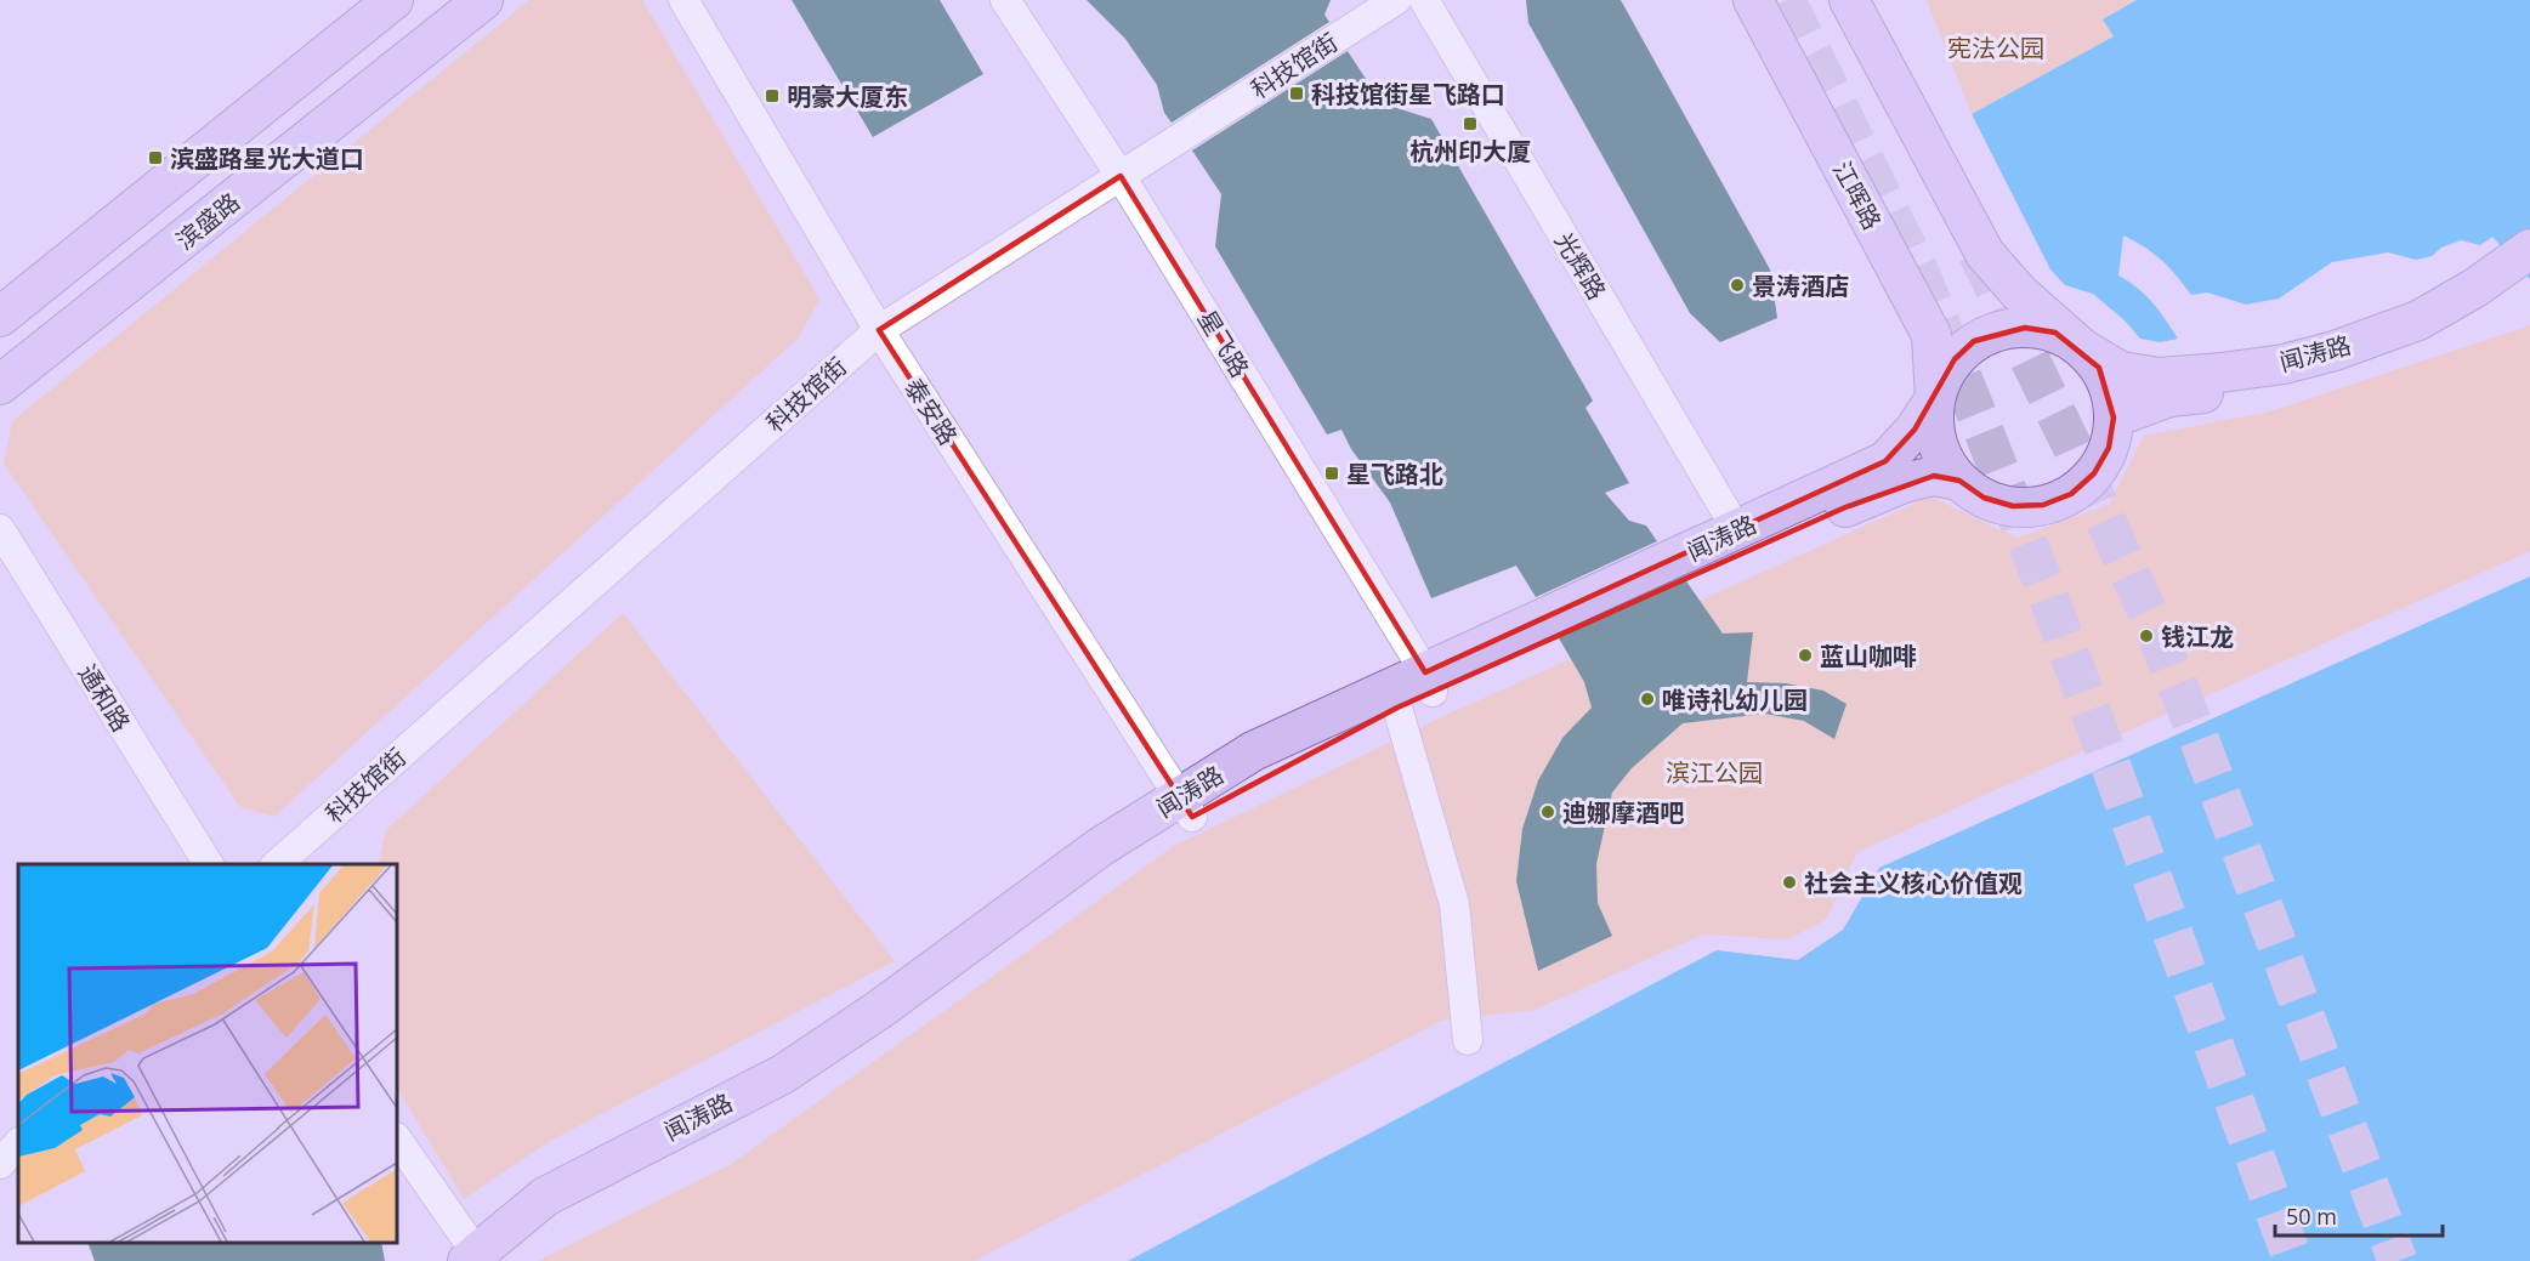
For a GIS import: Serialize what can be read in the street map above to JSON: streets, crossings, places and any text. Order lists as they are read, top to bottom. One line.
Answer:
{"streets":{"main road":["江晖路","滨盛路","闻涛路"],"street":["科技馆街","光辉路","星飞路","泰安路","通和路"]},"crossings":[["科技馆街","星飞路"],["科技馆街","泰安路"],["江晖路","闻涛路"],["光辉路","闻涛路"],["星飞路","闻涛路"],["闻涛路","泰安路"]],"parks":["宪法公园","滨江公园"],"places":{"transit":["科技馆街星飞路口","明豪大厦东","杭州印大厦","滨盛路星光大道口","星飞路北"],"other":["景涛酒店","钱江龙","蓝山咖啡","唯诗礼幼儿园","迪娜摩酒吧","社会主义核心价值观"]},"scale_bar":"50 m"}
